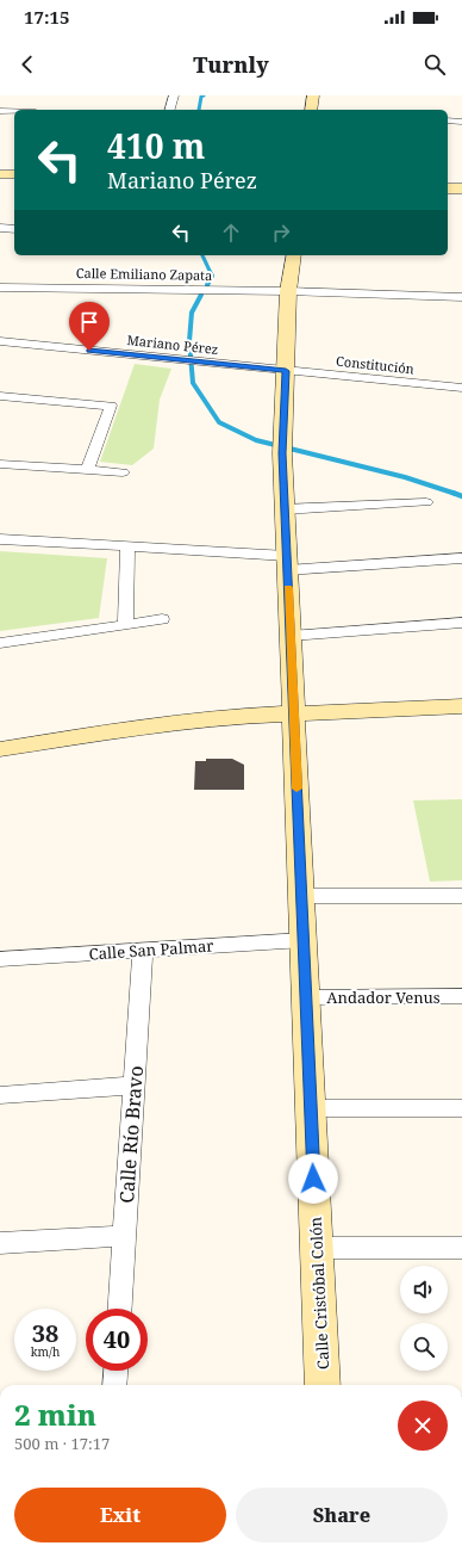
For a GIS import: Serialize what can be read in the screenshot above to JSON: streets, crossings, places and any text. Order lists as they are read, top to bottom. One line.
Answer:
{"streets":{"street":["Calle Emiliano Zapata","Mariano Pérez","Constitución","Calle San Palmar","Andador Venus","Calle Río Bravo","Calle Cristóbal Colón"]},"crossings":[["Calle Emiliano Zapata","Calle Cristóbal Colón"],["Mariano Pérez","Constitución"],["Mariano Pérez","Calle Cristóbal Colón"],["Constitución","Calle Cristóbal Colón"],["Calle San Palmar","Calle Río Bravo"],["Calle San Palmar","Calle Cristóbal Colón"],["Andador Venus","Calle Cristóbal Colón"]],"page":{"status":"17:15","header":"Turnly","turn":["410 m","Mariano Pérez"],"speed":"38 km/h","limit":"40","heading":["2 min","500 m · 17:17"],"buttons":["Exit","Share"]}}
